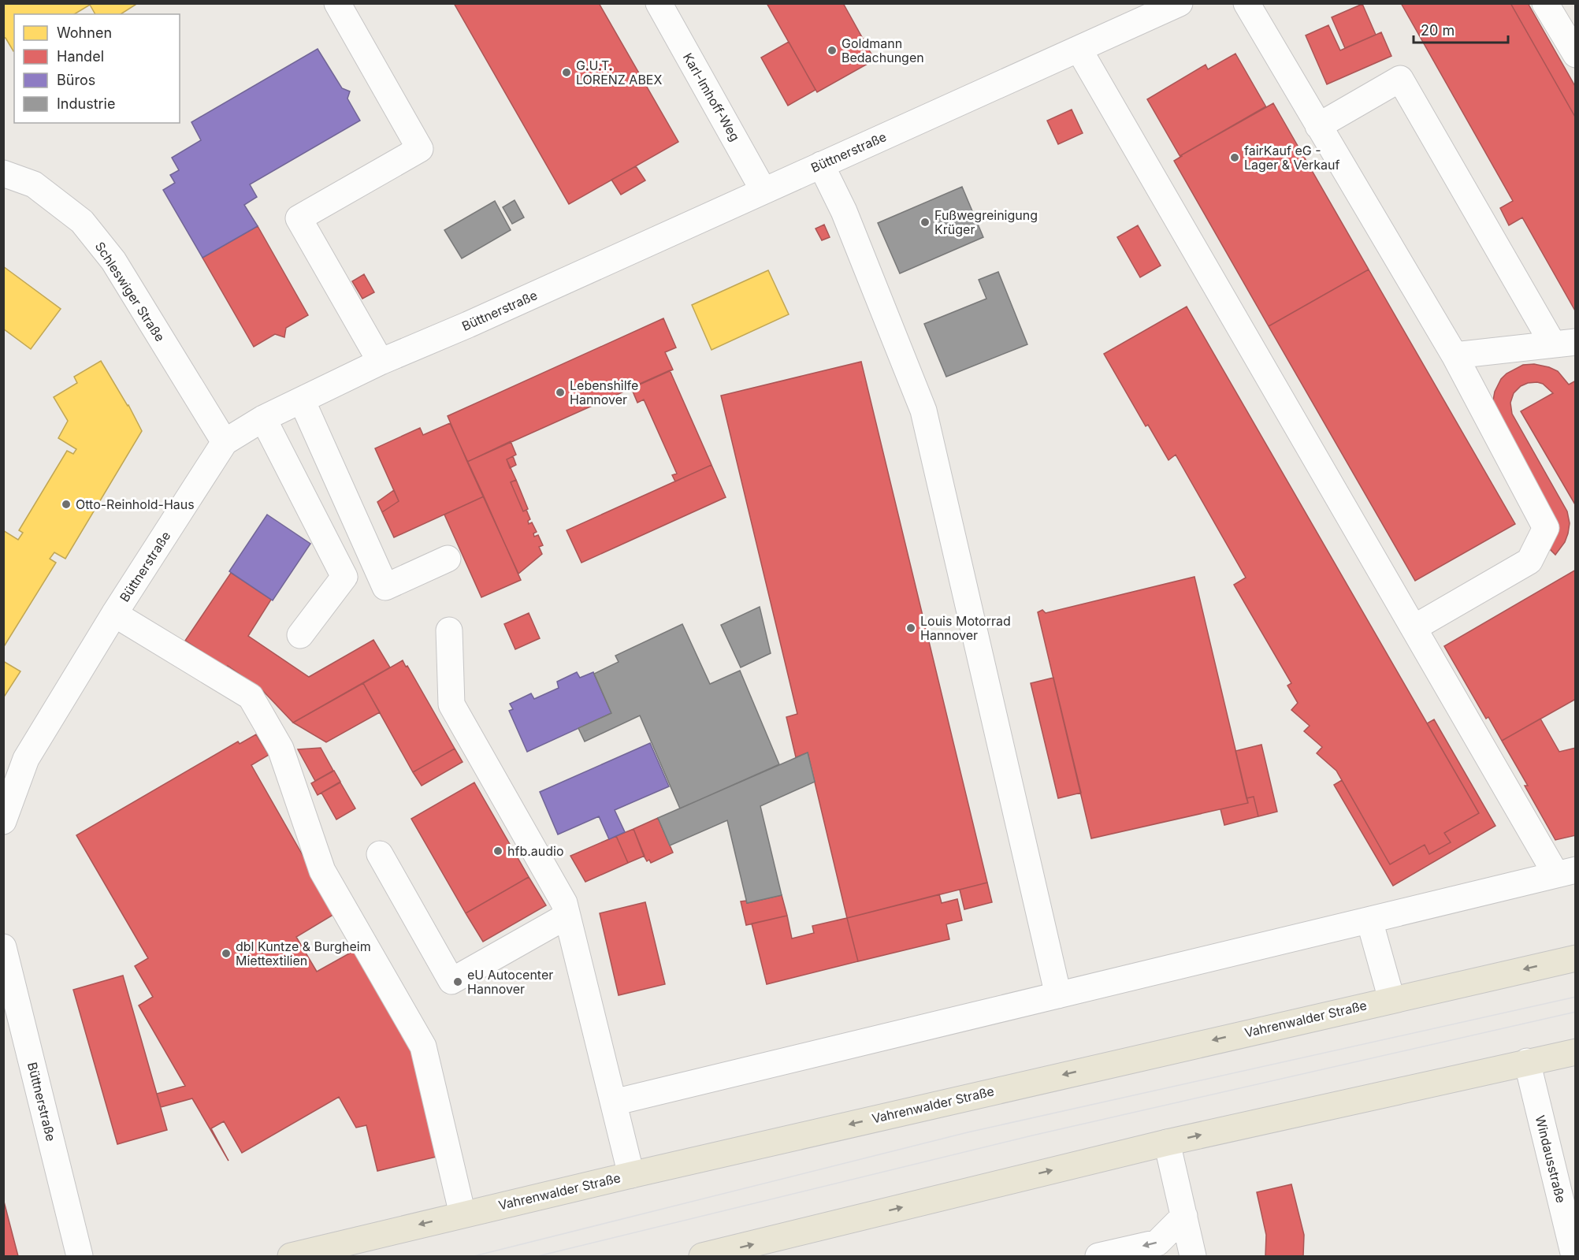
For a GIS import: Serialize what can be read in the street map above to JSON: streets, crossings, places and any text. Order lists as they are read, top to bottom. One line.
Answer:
{"streets":{"main road":["Vahrenwalder Straße"],"street":["Karl-Imhoff-Weg","Büttnerstraße","Schleswiger Straße","Windausstraße"]},"crossings":[["Karl-Imhoff-Weg","Büttnerstraße"],["Büttnerstraße","Schleswiger Straße"]],"places":["Goldmann Bedachungen","G.U.T. LORENZ ABEX","fairKauf eG - Lager & Verkauf","Fußwegreinigung Krüger","Lebenshilfe Hannover","Otto-Reinhold-Haus","Louis Motorrad Hannover","hfb.audio","dbl Kuntze & Burgheim Miettextilien","eU Autocenter Hannover"],"legend":["Wohnen","Handel","Büros","Industrie"],"scale_bar":"20 m"}
